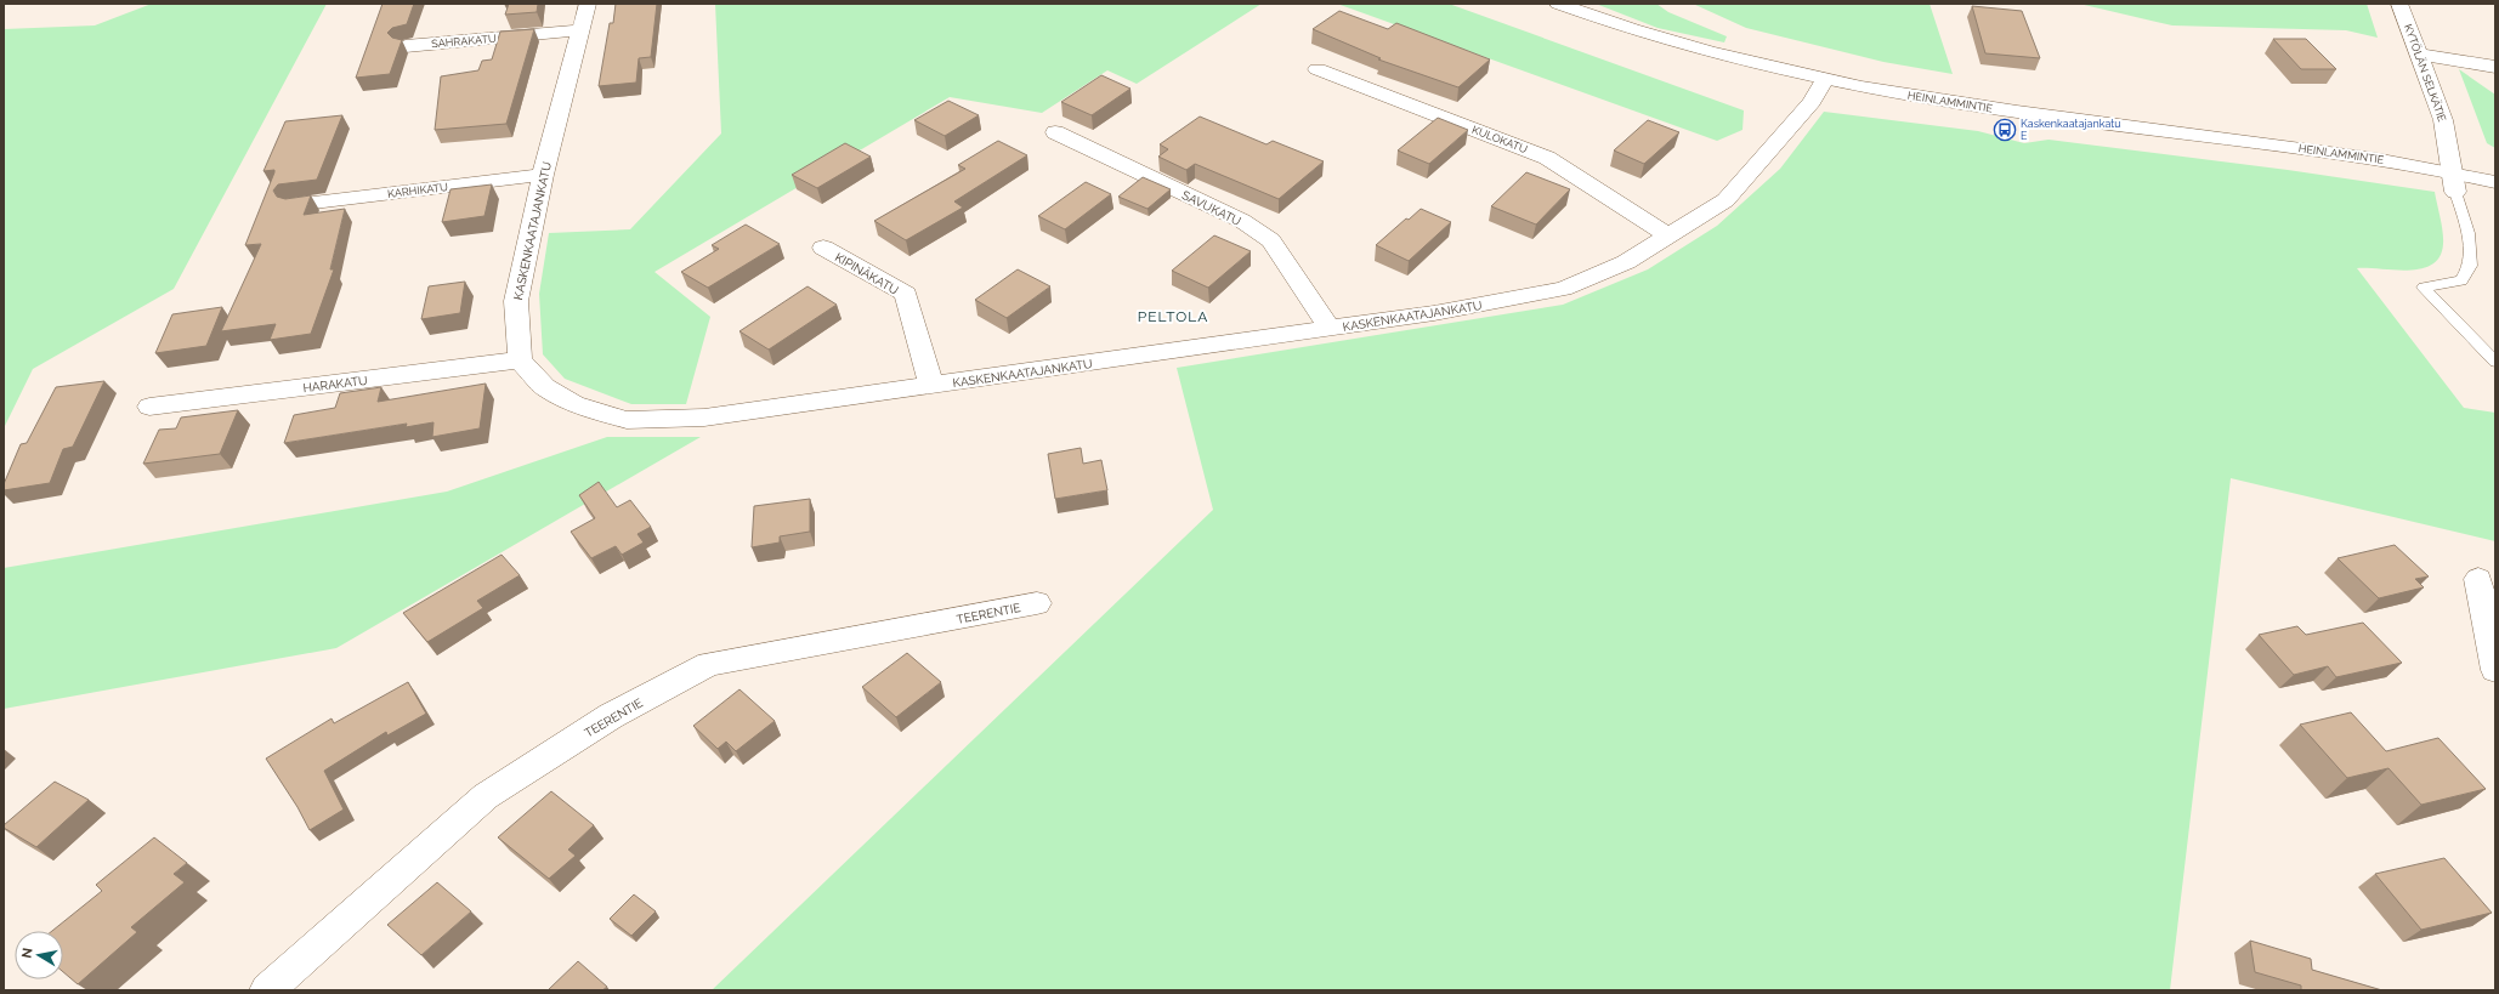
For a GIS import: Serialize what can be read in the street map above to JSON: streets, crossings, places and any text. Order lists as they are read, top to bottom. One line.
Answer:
{"streets":{"street":["SAHRAKATU","KYTÖLÄN SELKÄTIE","HEINLAMMINTIE","KULOKATU","KARHIKATU","SAVUKATU","KASKENKAATAJANKATU","KIPINÄKATU","HARAKATU","TEERENTIE"]},"crossings":[["SAHRAKATU","KASKENKAATAJANKATU"],["KYTÖLÄN SELKÄTIE","HEINLAMMINTIE"],["HEINLAMMINTIE","KASKENKAATAJANKATU"],["KULOKATU","KASKENKAATAJANKATU"],["KARHIKATU","KASKENKAATAJANKATU"],["SAVUKATU","KASKENKAATAJANKATU"],["KASKENKAATAJANKATU","KIPINÄKATU"],["KASKENKAATAJANKATU","HARAKATU"]],"districts":["PELTOLA"],"places":{"bus stop":["Kaskenkaatajankatu E"]},"north":"left"}
